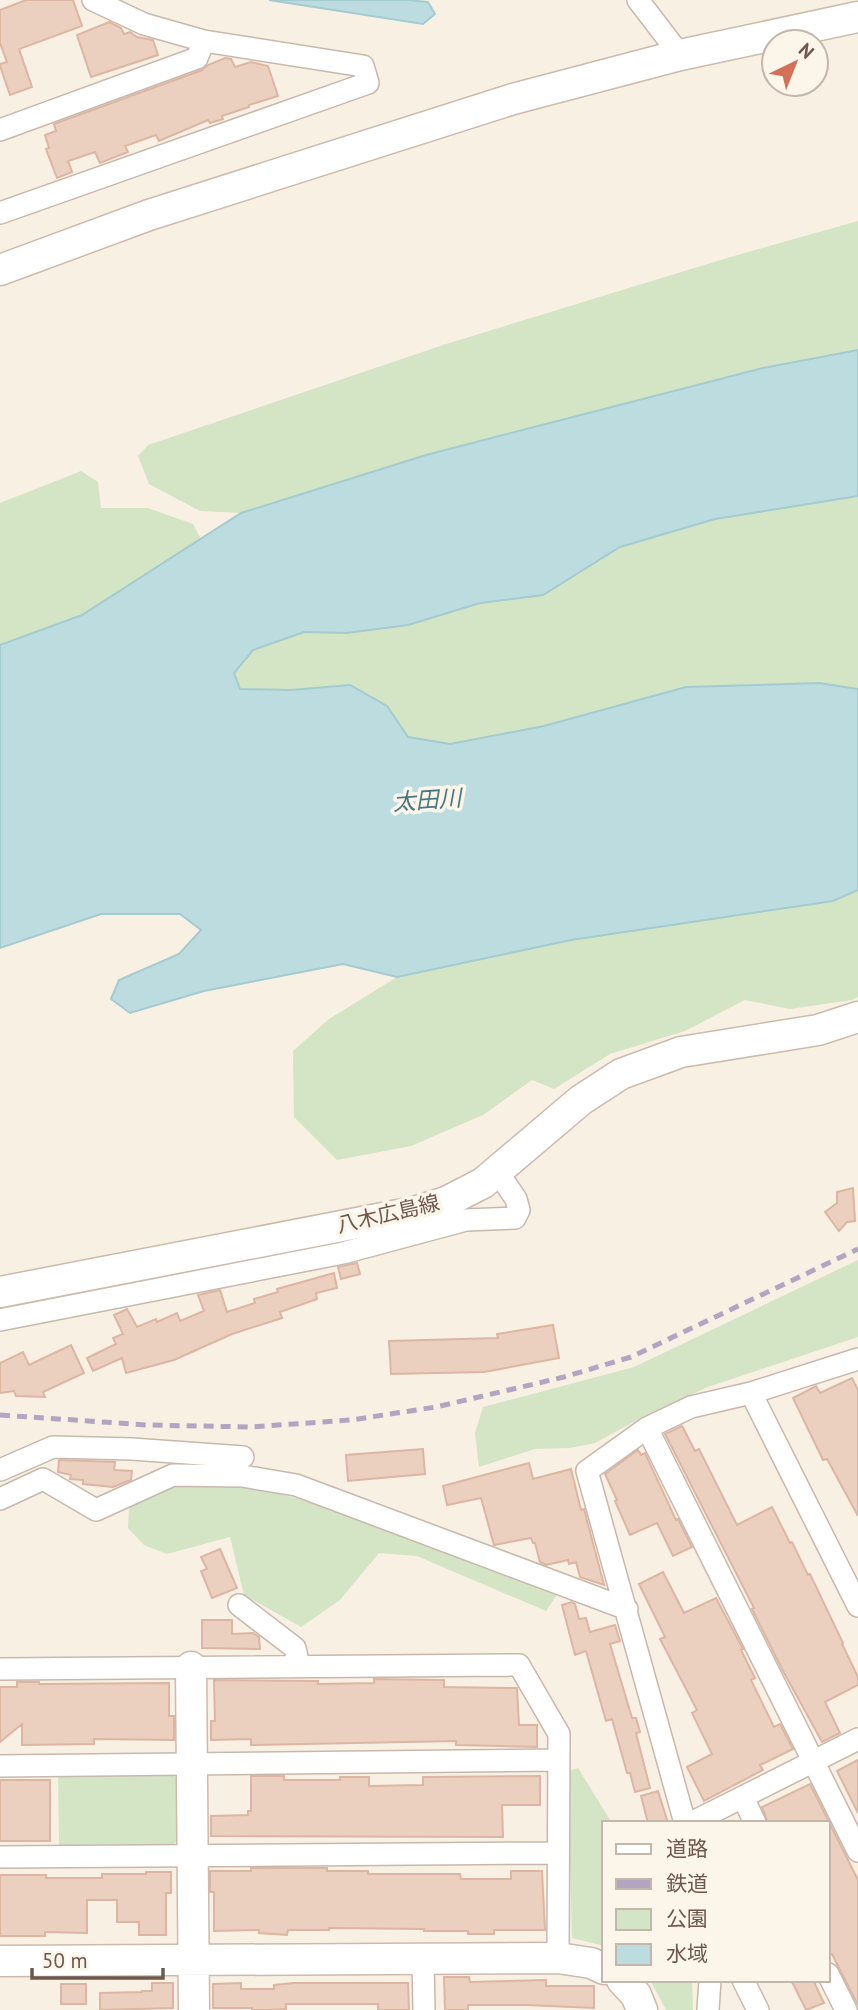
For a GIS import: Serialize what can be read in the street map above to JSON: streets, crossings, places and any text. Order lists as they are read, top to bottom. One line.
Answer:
{"streets":{"street":["八木広島線"]},"water":["太田川"],"legend":["道路","鉄道","公園","水域"],"scale_bar":"50 m","north":"top right"}
